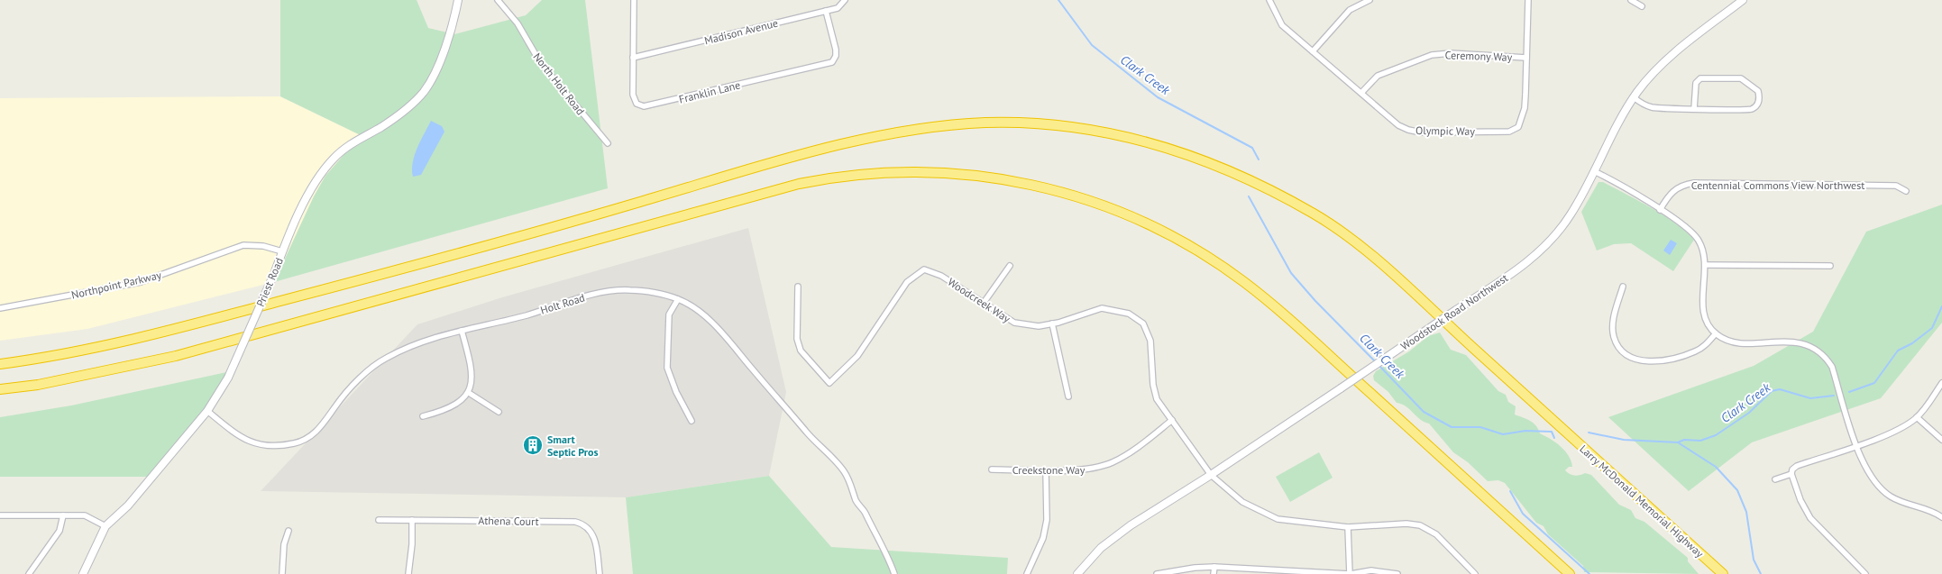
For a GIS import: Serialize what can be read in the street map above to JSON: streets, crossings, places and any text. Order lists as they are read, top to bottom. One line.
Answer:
{"streets":{"highway":["Larry McDonald Memorial Highway"],"street":["Madison Avenue","Ceremony Way","North Holt Road","Franklin Lane","Olympic Way","Centennial Commons View Northwest","Priest Road","Northpoint Parkway","Woodcreek Way","Holt Road","Woodstock Road Northwest","Creekstone Way","Athena Court"]},"crossings":[["Madison Avenue","Franklin Lane"],["Ceremony Way","Olympic Way"],["Priest Road","Northpoint Parkway"],["Priest Road","Holt Road"],["Woodcreek Way","Woodstock Road Northwest"],["Woodcreek Way","Creekstone Way"]],"water":["Clark Creek"],"places":{"building":["Smart Septic Pros"]}}
